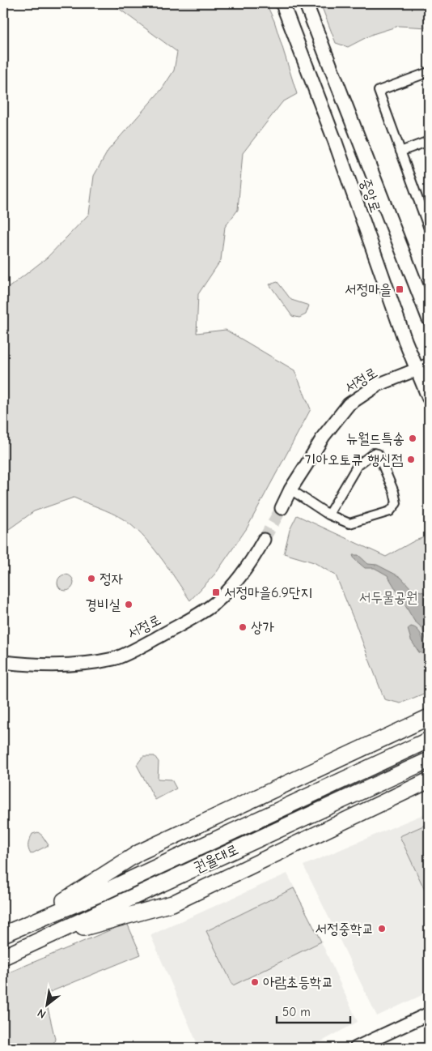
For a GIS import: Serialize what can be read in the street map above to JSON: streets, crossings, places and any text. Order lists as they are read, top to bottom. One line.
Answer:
{"streets":{"highway":["권율대로"],"main road":["중앙로","서정로"]},"crossings":[["중앙로","서정로"]],"parks":["서두물공원"],"places":{"transit":["서정마을","서정마을6.9단지"],"other":["뉴월드특송","기아오토큐 행신점","정자","경비실","상가","서정중학교","아람초등학교"]},"scale_bar":"50 m","north":"bottom left"}
